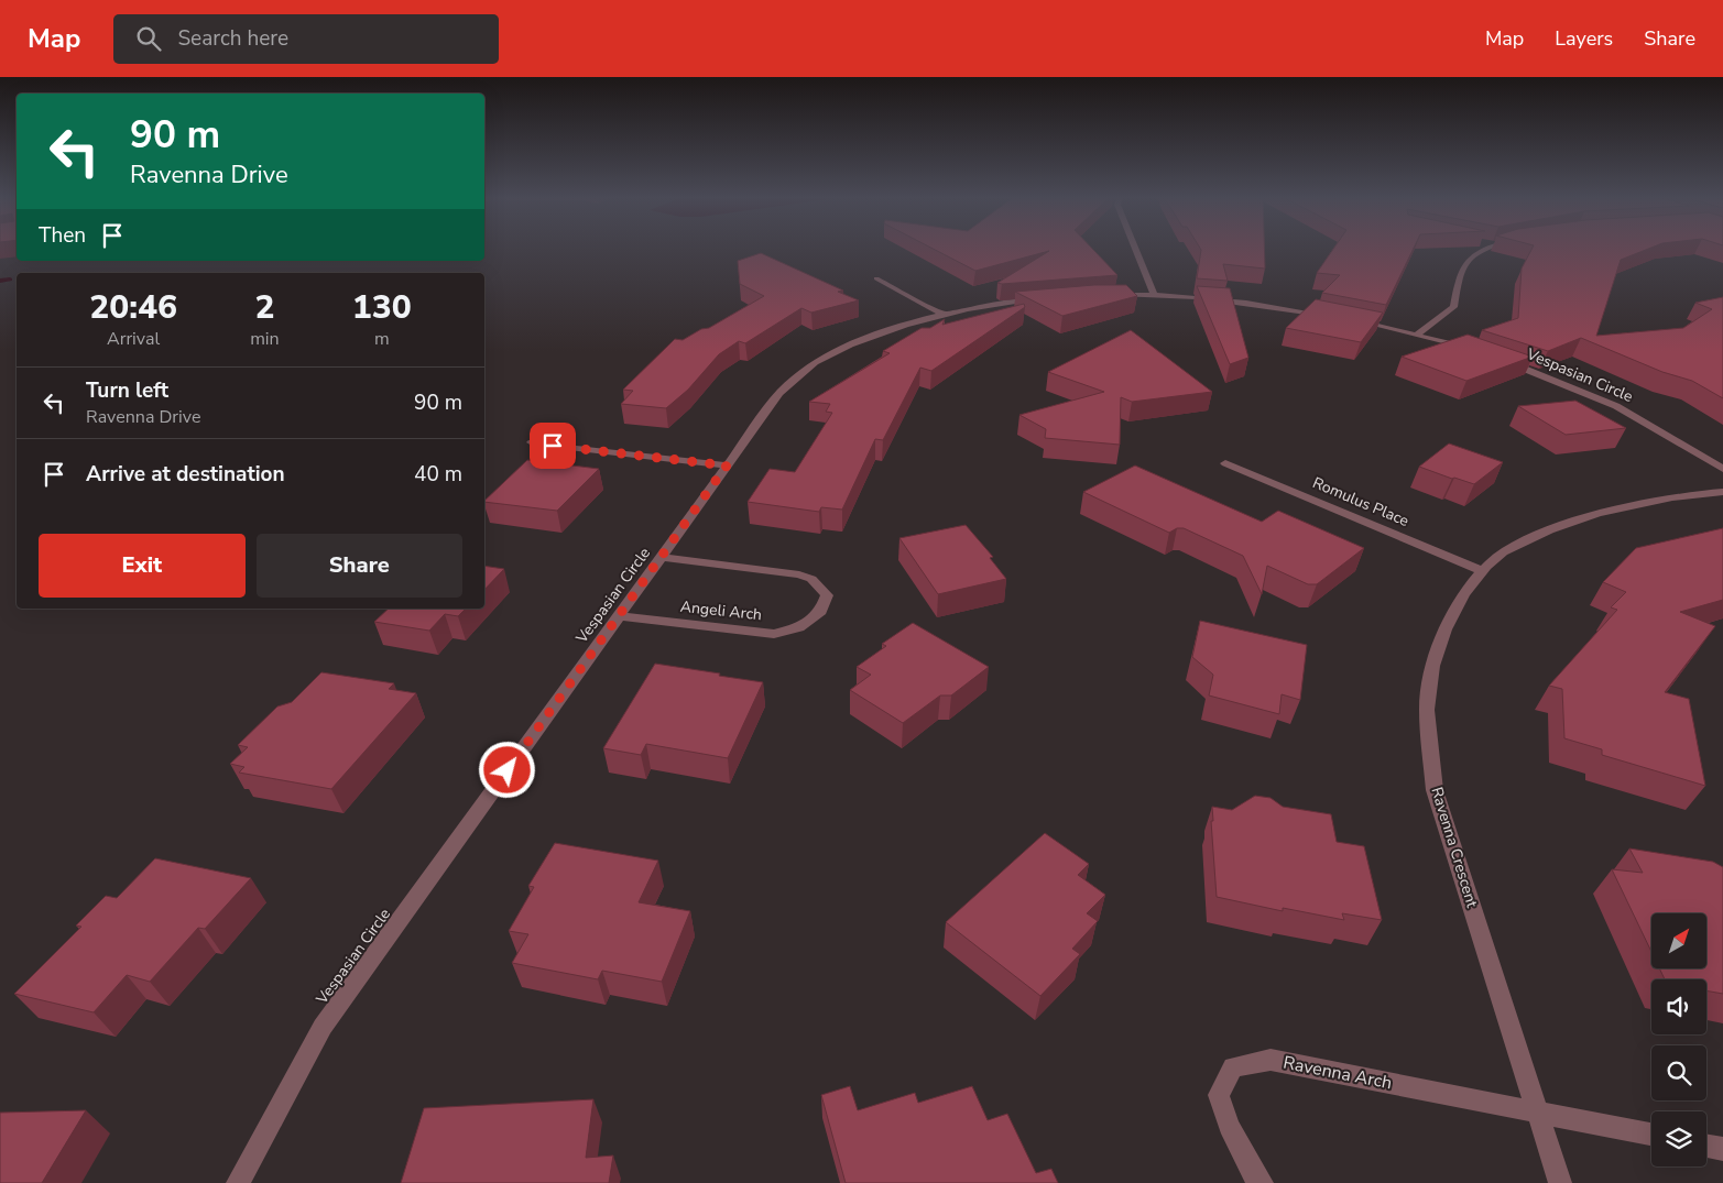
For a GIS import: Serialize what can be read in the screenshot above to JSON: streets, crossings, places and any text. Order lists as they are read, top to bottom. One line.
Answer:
{"streets":{"street":["Vespasian Circle","Romulus Place","Angeli Arch","Ravenna Crescent","Ravenna Arch"]},"crossings":[["Vespasian Circle","Angeli Arch"],["Romulus Place","Ravenna Crescent"],["Ravenna Crescent","Ravenna Arch"]],"north":"top right","page":{"header":"Map","search":"Search here","nav":["Map","Layers","Share"],"turn":["90 m","Ravenna Drive"],"then":"Then","eta":["20:46","Arrival","2","min","130","m"],"list":[{"name":"Turn left","note":"Ravenna Drive","value":"90 m"},{"name":"Arrive at destination","value":"40 m"}],"buttons":["Exit","Share"]}}
